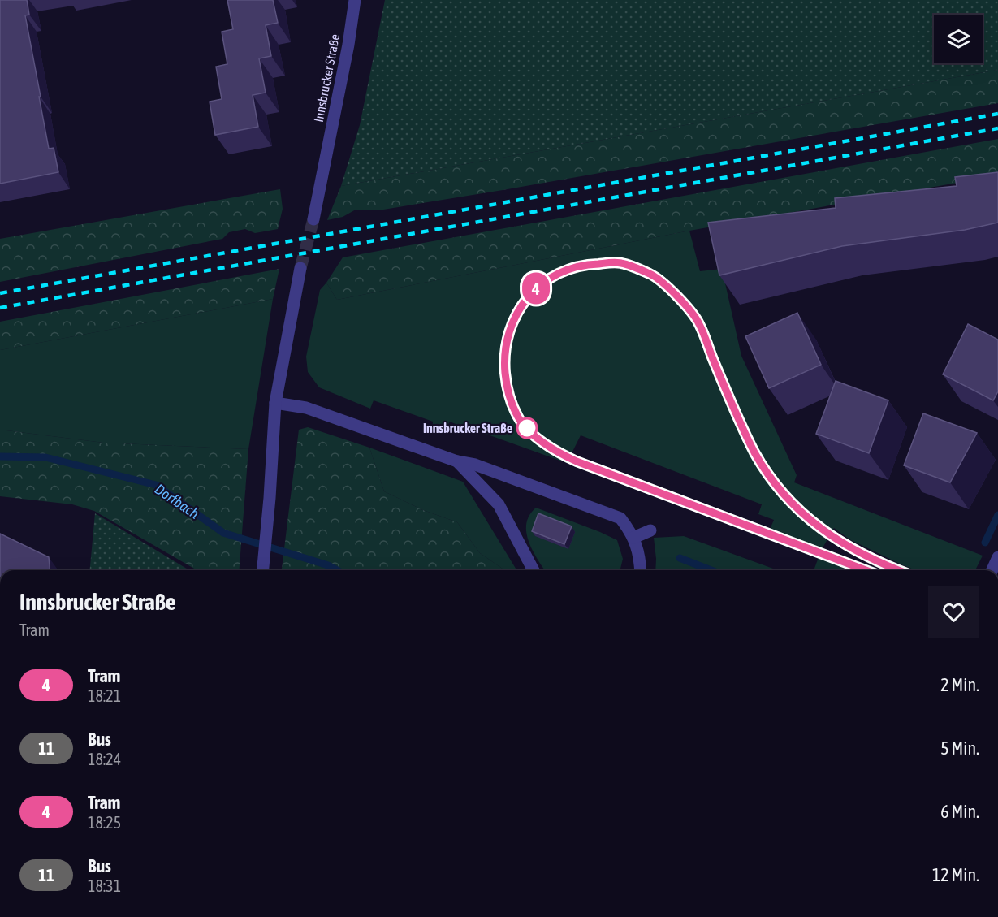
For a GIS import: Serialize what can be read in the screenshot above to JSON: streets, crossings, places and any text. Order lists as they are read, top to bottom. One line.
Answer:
{"streets":{"street":["Innsbrucker Straße"]},"water":["Dorfbach"],"places":["Innsbrucker Straße"],"lines":["tram line 4"],"page":{"on_map":"4","heading":["Innsbrucker Straße","Tram"],"list":[{"mark":"4","name":"Tram","note":"18:21","value":"2 Min."},{"mark":"11","name":"Bus","note":"18:24","value":"5 Min."},{"mark":"4","name":"Tram","note":"18:25","value":"6 Min."},{"mark":"11","name":"Bus","note":"18:31","value":"12 Min."}]}}
